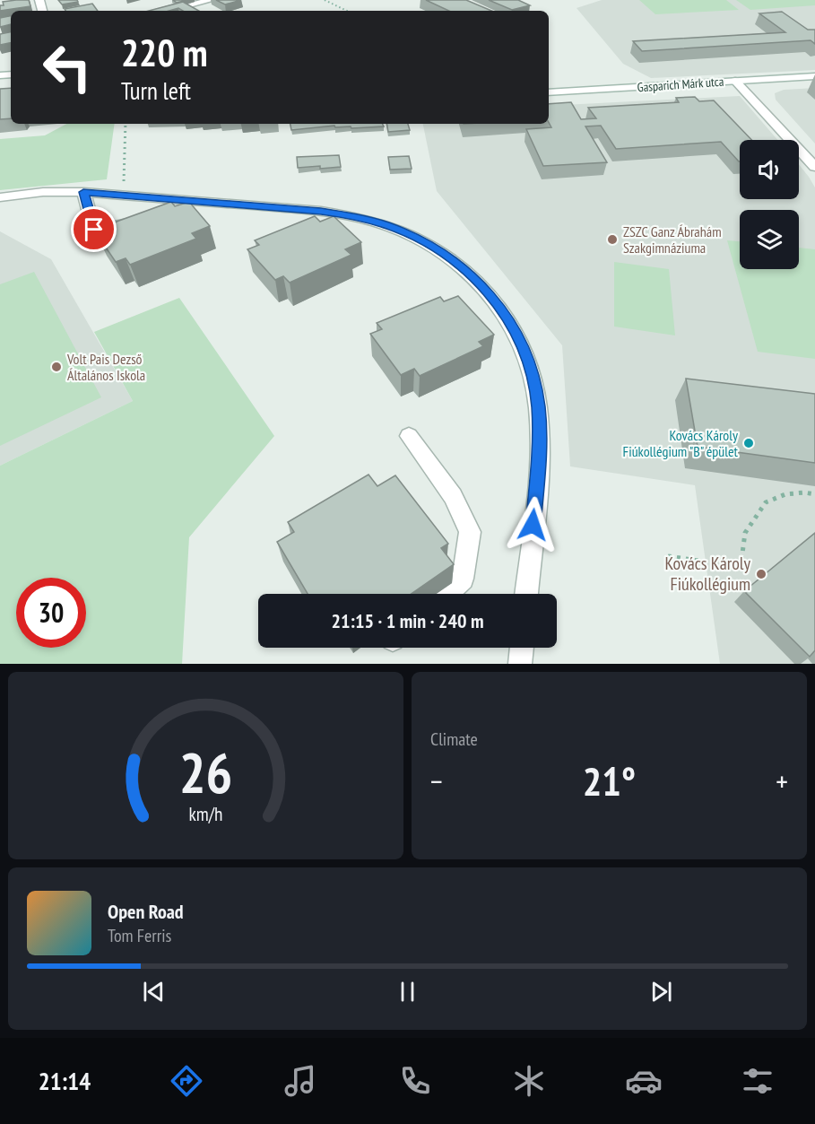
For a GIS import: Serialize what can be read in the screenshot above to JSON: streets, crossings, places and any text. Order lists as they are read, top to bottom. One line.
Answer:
{"streets":{"street":["Gasparich Márk utca"]},"places":["ZSZC Ganz Ábrahám Szakgimnáziuma","Volt Pais Dezső Általános Iskola","Kovács Károly Fiúkollégium \"B\" épület","Kovács Károly Fiúkollégium"],"page":{"turn":["220 m","Turn left"],"limit":"30","trip":"21:15 · 1 min · 240 m","tile":"Climate","heat":["−","21°","+"],"song":["Open Road","Tom Ferris"],"tabs":"21:14","gauge":["26","km/h"]}}
